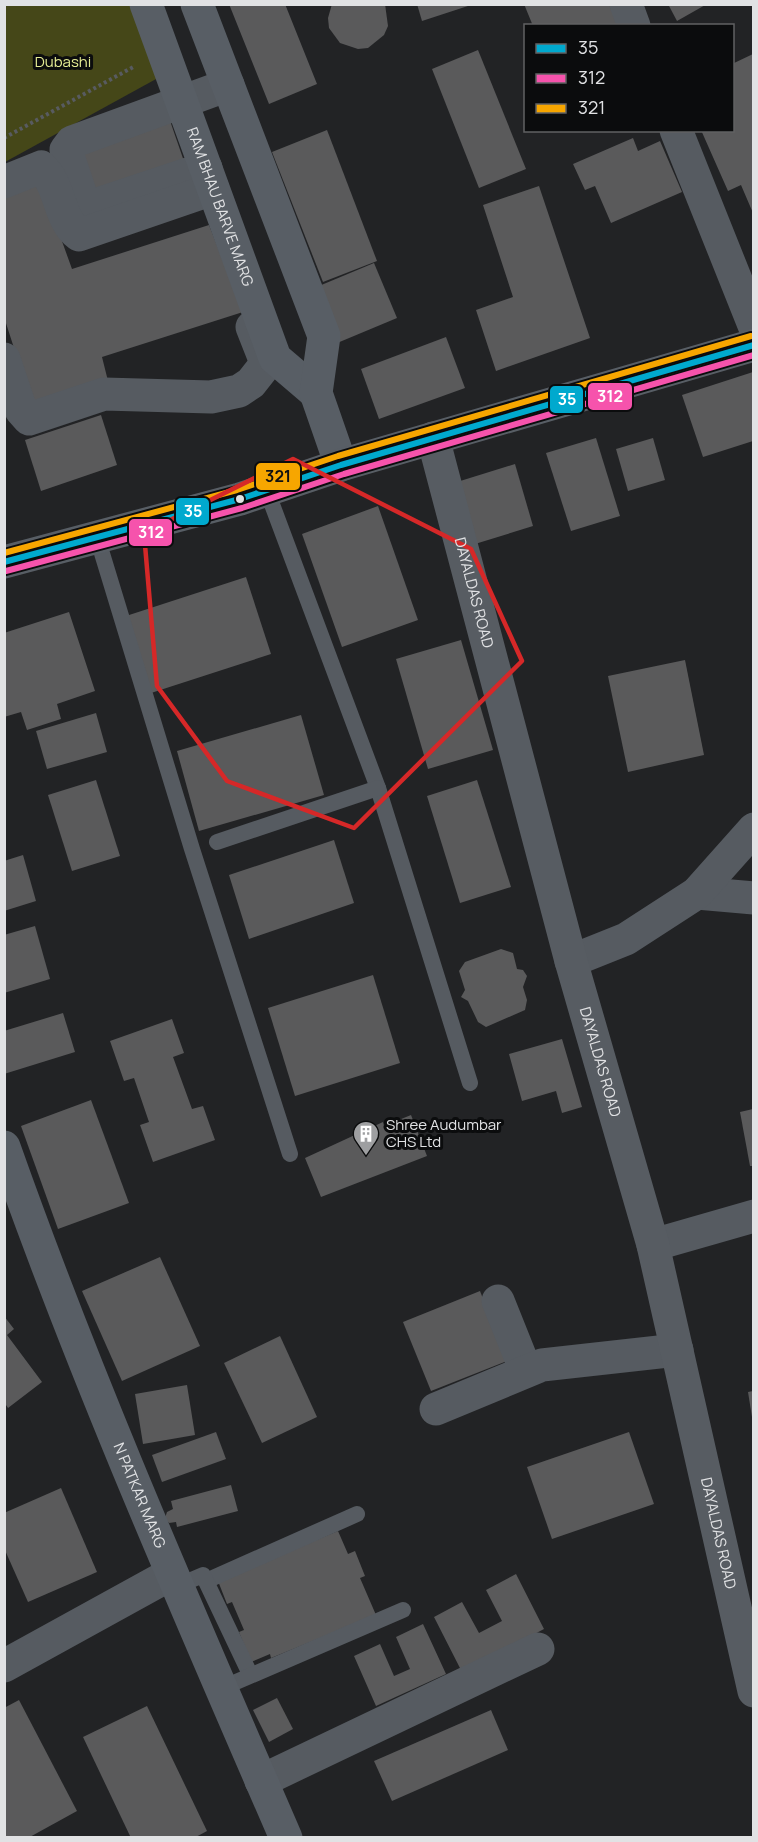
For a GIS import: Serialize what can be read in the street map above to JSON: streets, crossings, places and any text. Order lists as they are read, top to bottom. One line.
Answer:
{"streets":{"main road":["DAYALDAS ROAD"],"street":["RAM BHAU BARVE MARG","N PATKAR MARG"]},"parks":["Dubashi"],"places":{"building":["Shree Audumbar CHS Ltd"]},"lines":["transit line 321","transit line 35","transit line 312"],"legend":["35","312","321"]}
